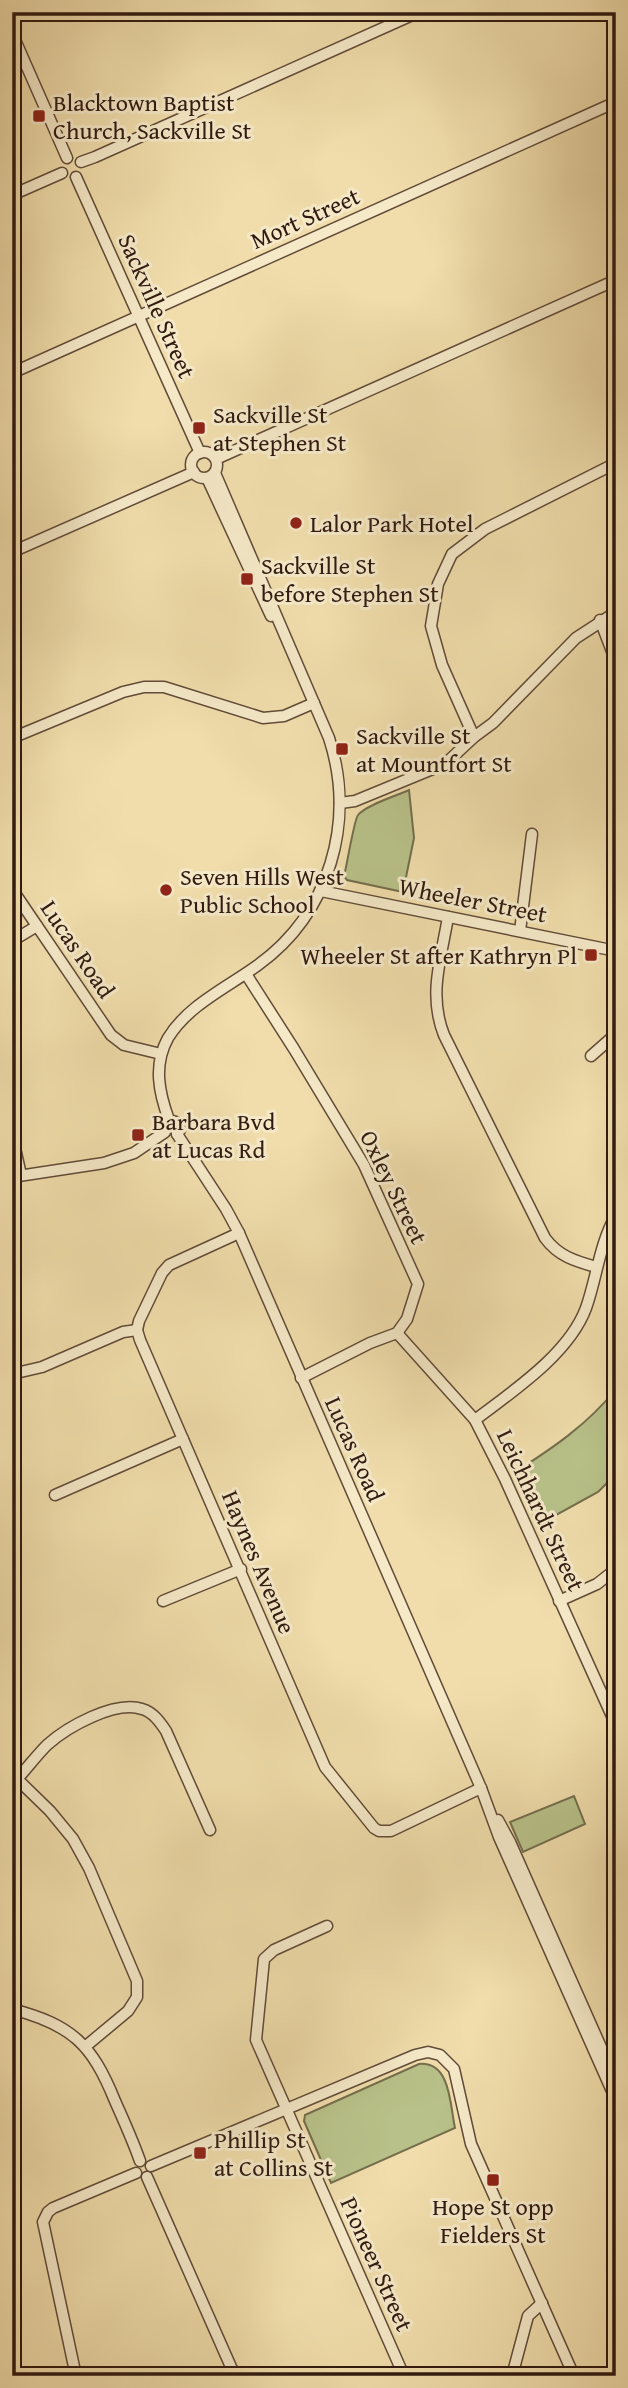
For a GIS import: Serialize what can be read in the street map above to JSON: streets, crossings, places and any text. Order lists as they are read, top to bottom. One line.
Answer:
{"streets":{"street":["Mort Street","Sackville Street","Wheeler Street","Lucas Road","Oxley Street","Leichhardt Street","Haynes Avenue","Pioneer Street"]},"crossings":[["Mort Street","Sackville Street"],["Lucas Road","Haynes Avenue"],["Oxley Street","Leichhardt Street"]],"places":{"transit":["Blacktown Baptist Church, Sackville St","Sackville St at Stephen St","Sackville St before Stephen St","Sackville St at Mountfort St","Wheeler St after Kathryn Pl","Barbara Bvd at Lucas Rd","Phillip St at Collins St","Hope St opp Fielders St"],"other":["Lalor Park Hotel","Seven Hills West Public School"]}}
